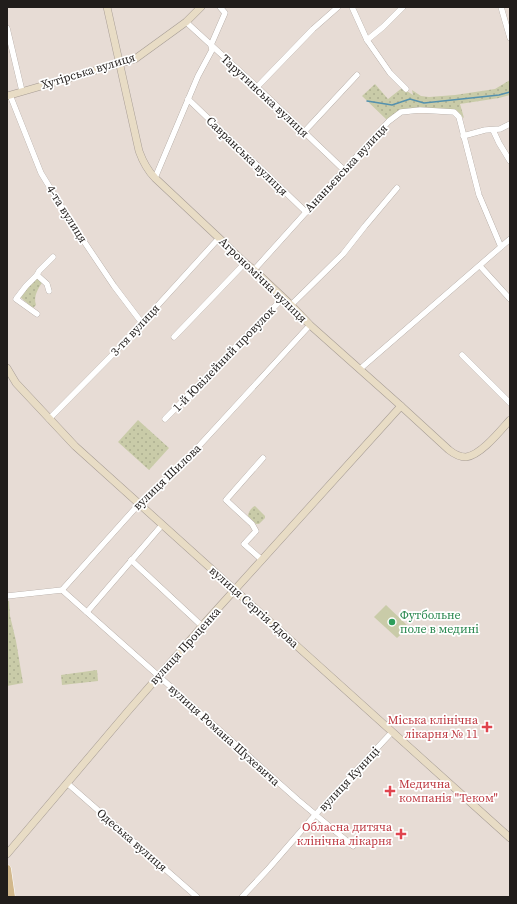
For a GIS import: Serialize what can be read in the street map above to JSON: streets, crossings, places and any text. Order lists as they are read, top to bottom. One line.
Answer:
{"streets":{"street":["Хутірська вулиця","Тарутинська вулиця","Савранська вулиця","Ананьєвська вулиця","4-та вулиця","Агрономічна вулиця","3-тя вулиця","1-й Ювілейний провулок","вулиця Шилова","вулиця Сергія Ядова","вулиця Проценка","вулиця Романа Шухевича","вулиця Куниці","Одеська вулиця"]},"crossings":[["Хутірська вулиця","Тарутинська вулиця"],["Хутірська вулиця","4-та вулиця"],["Хутірська вулиця","Агрономічна вулиця"],["Тарутинська вулиця","Ананьєвська вулиця"],["Савранська вулиця","Ананьєвська вулиця"],["Ананьєвська вулиця","Агрономічна вулиця"],["4-та вулиця","3-тя вулиця"],["Агрономічна вулиця","3-тя вулиця"],["Агрономічна вулиця","1-й Ювілейний провулок"],["Агрономічна вулиця","вулиця Шилова"],["Агрономічна вулиця","вулиця Проценка"],["3-тя вулиця","вулиця Сергія Ядова"],["вулиця Шилова","вулиця Сергія Ядова"],["вулиця Шилова","вулиця Романа Шухевича"],["вулиця Сергія Ядова","вулиця Проценка"],["вулиця Сергія Ядова","вулиця Куниці"],["вулиця Проценка","вулиця Романа Шухевича"],["вулиця Проценка","Одеська вулиця"],["вулиця Романа Шухевича","вулиця Куниці"]],"places":{"other":["Футбольне поле в медині"],"health":["Міська клінічна лікарня № 11","Медична компанія \"Теком\"","Обласна дитяча клінічна лікарня"]}}
